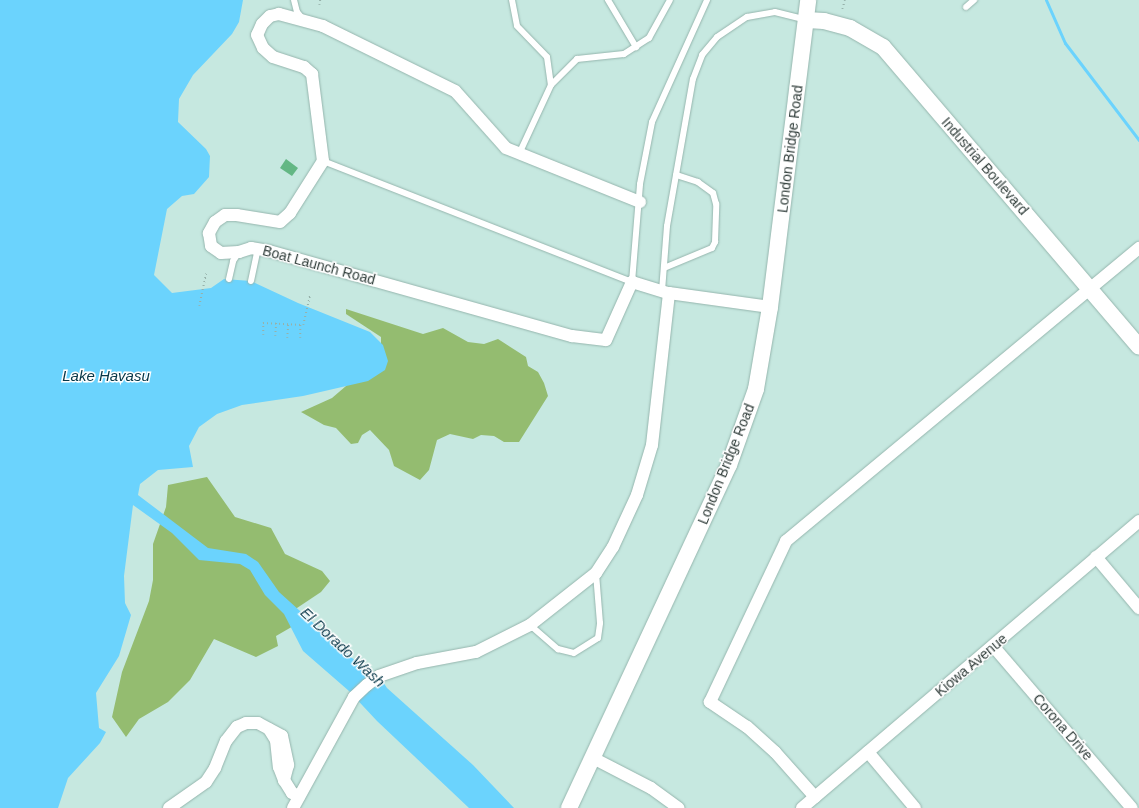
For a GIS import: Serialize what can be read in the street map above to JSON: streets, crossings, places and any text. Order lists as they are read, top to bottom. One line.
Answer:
{"streets":{"street":["London Bridge Road","Industrial Boulevard","Boat Launch Road","Kiowa Avenue","Corona Drive"]},"crossings":[["London Bridge Road","Industrial Boulevard"],["Kiowa Avenue","Corona Drive"]],"water":["Lake Havasu","El Dorado Wash"]}
